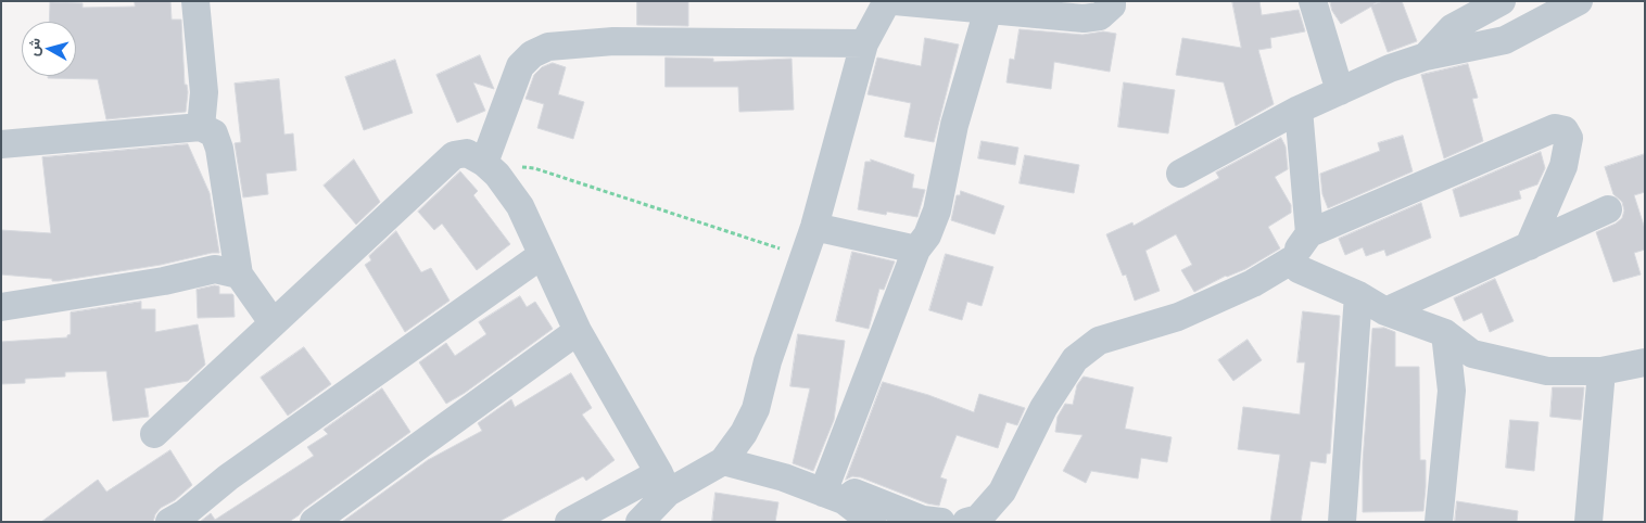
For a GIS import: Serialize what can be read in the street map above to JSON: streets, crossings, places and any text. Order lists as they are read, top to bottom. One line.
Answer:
{"north":"left"}
